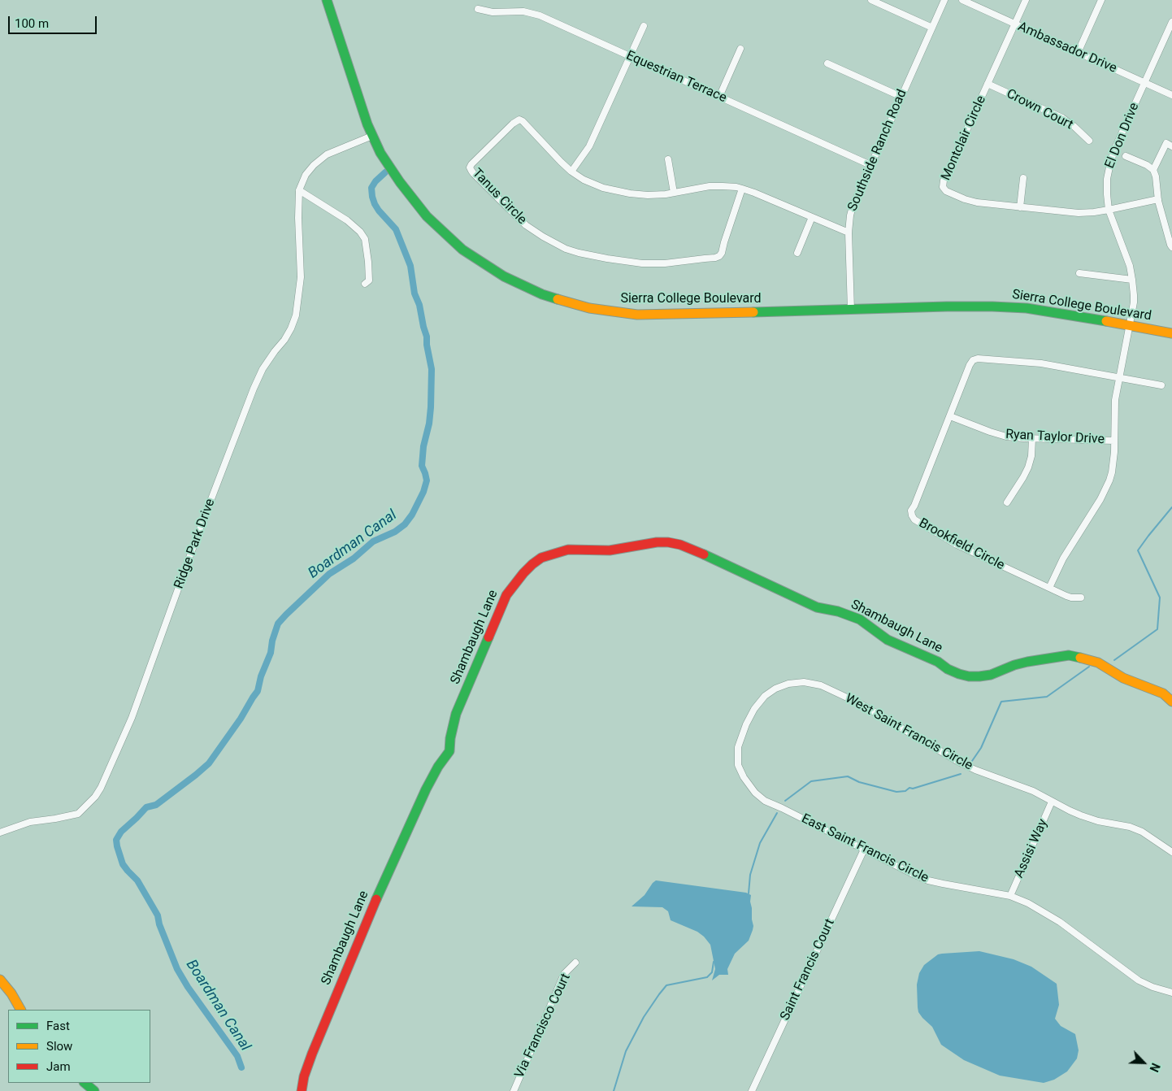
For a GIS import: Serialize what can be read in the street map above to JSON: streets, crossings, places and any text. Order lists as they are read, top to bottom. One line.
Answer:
{"streets":{"street":["Ambassador Drive","Equestrian Terrace","Crown Court","El Don Drive","Montclair Circle","Southside Ranch Road","Tanus Circle","Sierra College Boulevard","Ryan Taylor Drive","Ridge Park Drive","Brookfield Circle","Shambaugh Lane","West Saint Francis Circle","East Saint Francis Circle","Assisi Way","Saint Francis Court","Via Francisco Court"]},"crossings":[["Ambassador Drive","El Don Drive"],["Ambassador Drive","Montclair Circle"],["Equestrian Terrace","Southside Ranch Road"],["Crown Court","Montclair Circle"],["El Don Drive","Montclair Circle"],["El Don Drive","Sierra College Boulevard"],["Southside Ranch Road","Tanus Circle"],["Southside Ranch Road","Sierra College Boulevard"],["Sierra College Boulevard","Ridge Park Drive"],["Ryan Taylor Drive","Brookfield Circle"],["West Saint Francis Circle","East Saint Francis Circle"],["West Saint Francis Circle","Assisi Way"],["East Saint Francis Circle","Assisi Way"],["East Saint Francis Circle","Saint Francis Court"]],"water":["Boardman Canal"],"legend":["Fast","Slow","Jam"],"scale_bar":"100 m","north":"bottom right"}
